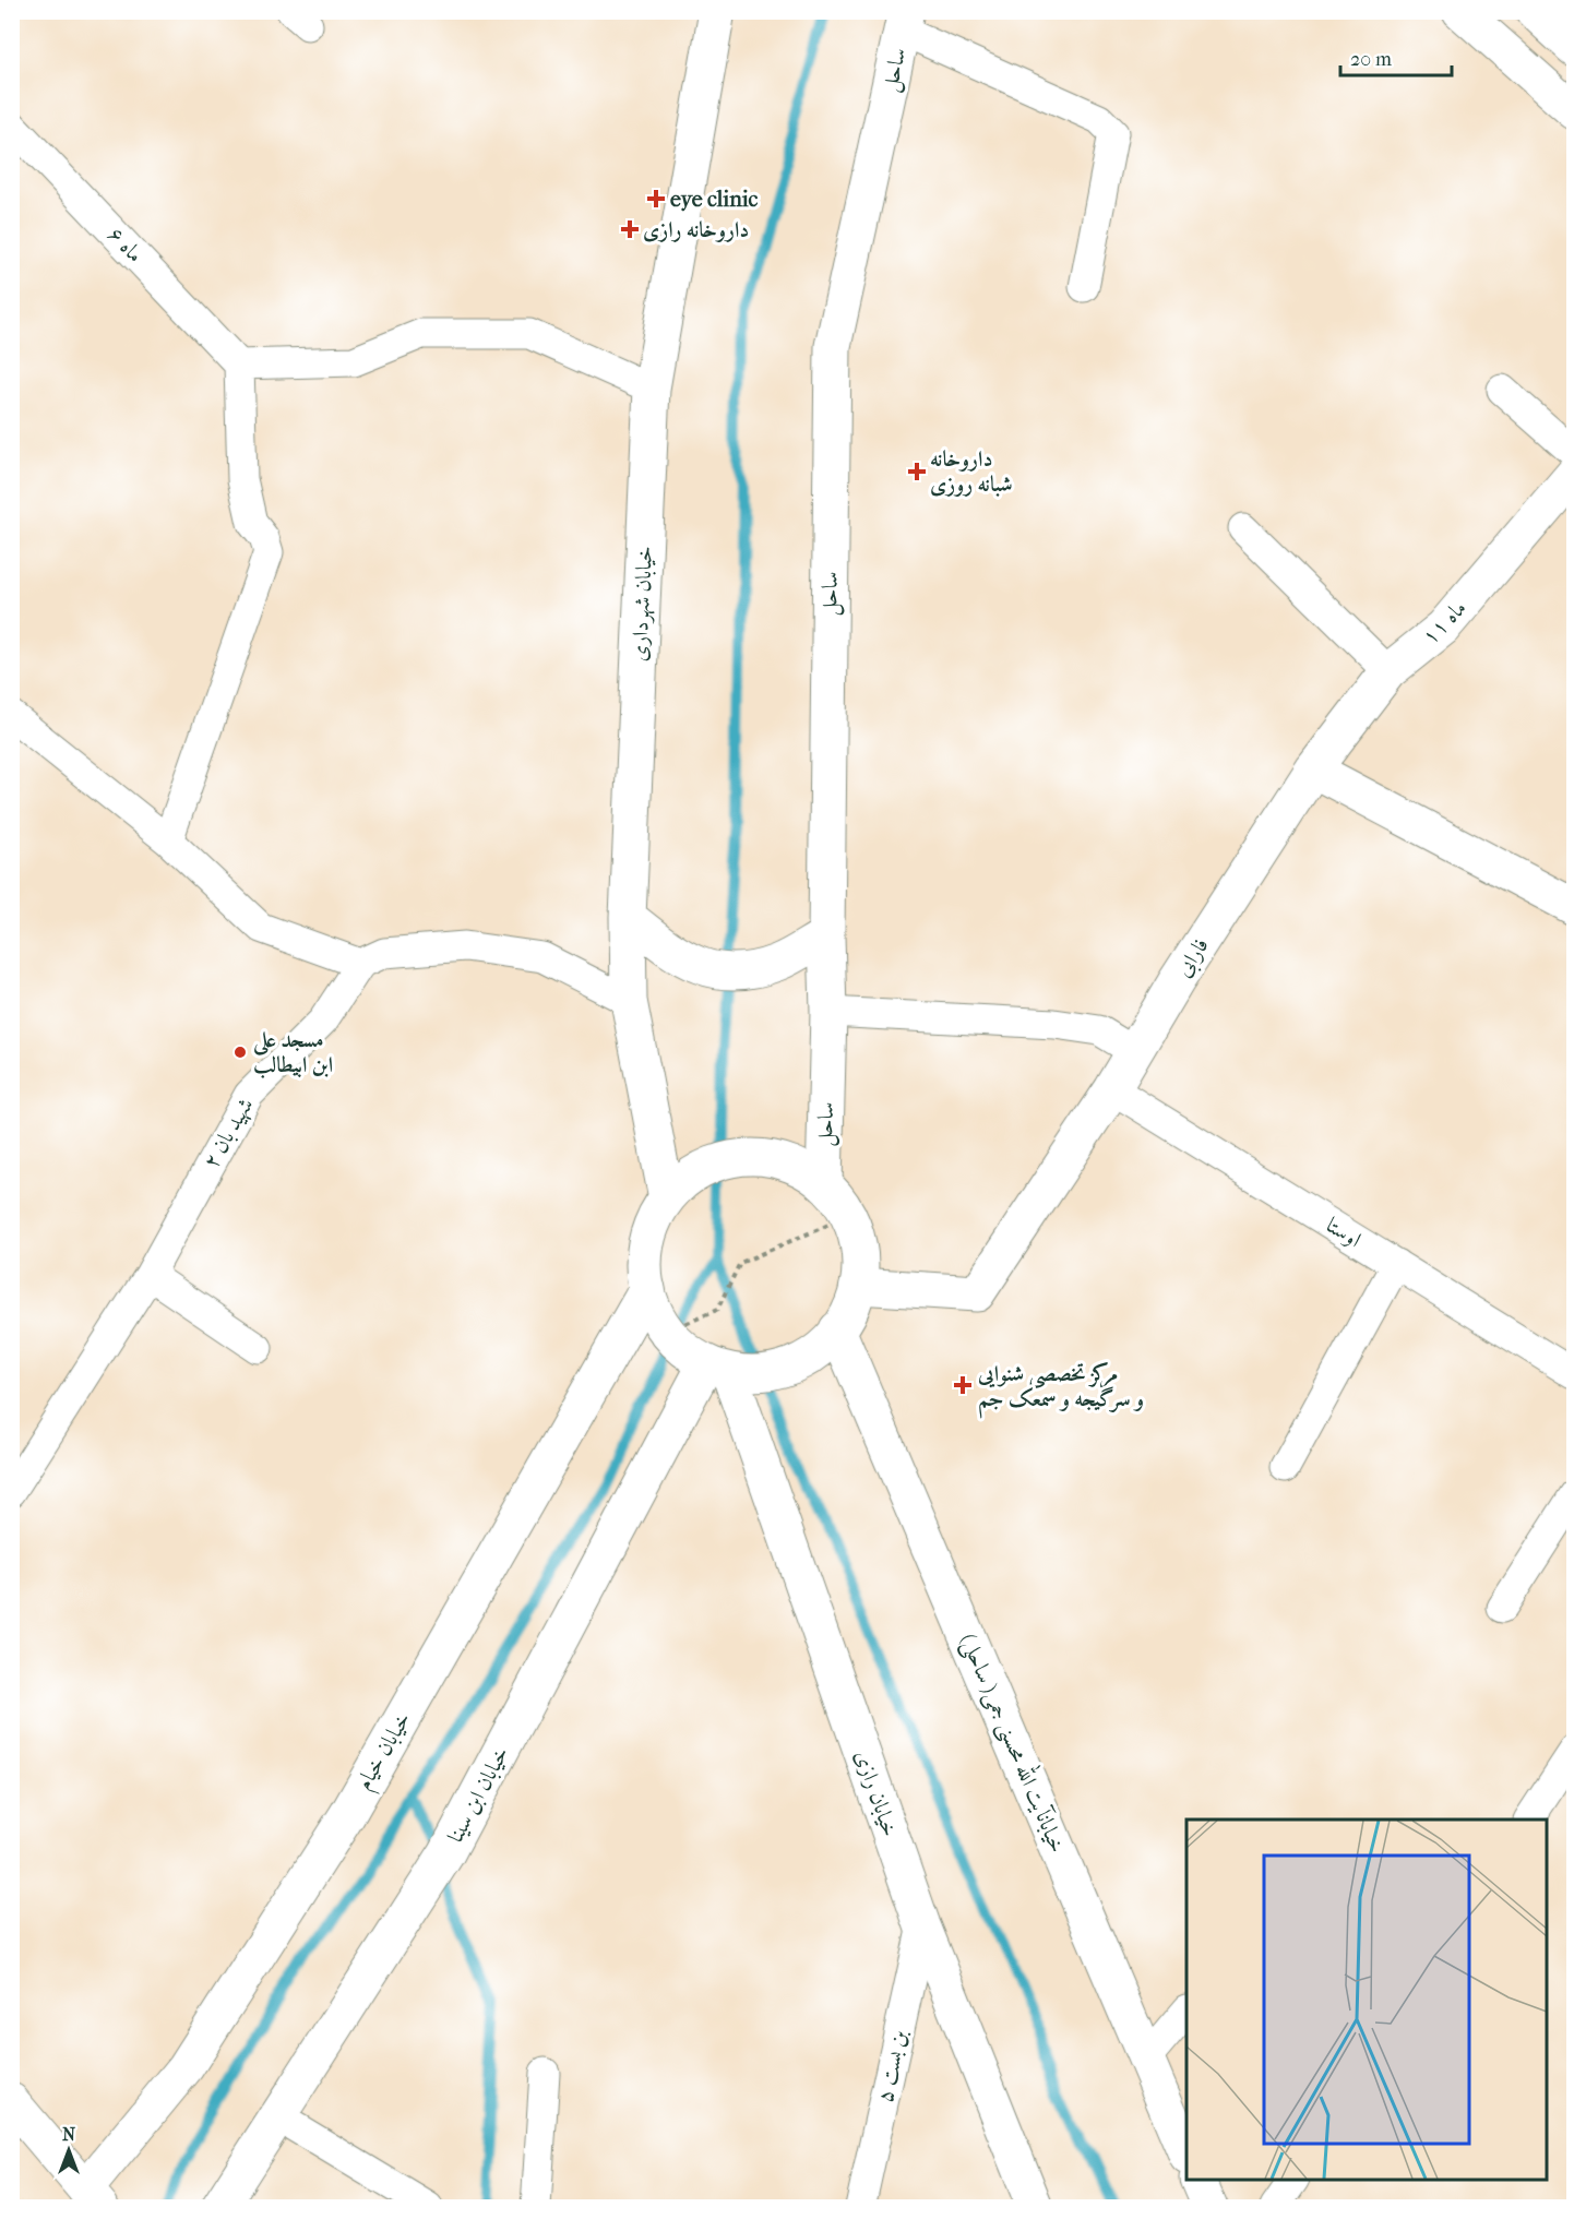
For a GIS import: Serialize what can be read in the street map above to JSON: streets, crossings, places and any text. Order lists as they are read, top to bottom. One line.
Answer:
{"streets":{"main road":["ساحل","خیابان شهرداری","ماه ۱۱","فارابی","خیابانآیت الله محسنی جمی( ساحلی)","خیابان خیام","خیابان رازی","خیابان ابن سینا"],"street":["ماه ۶","شهید بان ۲","اوستا","بن بست ۵"]},"crossings":[["ماه ۱۱","فارابی"],["فارابی","اوستا"],["خیابان رازی","خیابان ابن سینا"],["خیابان رازی","بن بست ۵"]],"places":{"health":["eye clinic","داروخانه رازی","داروخانه شبانه روزی","مرکز تخصصی شنوایی و سرگیجه و سمعک جم"],"other":["مسجد علی ابن ابیطالب"]},"scale_bar":"20 m","north":"top"}
